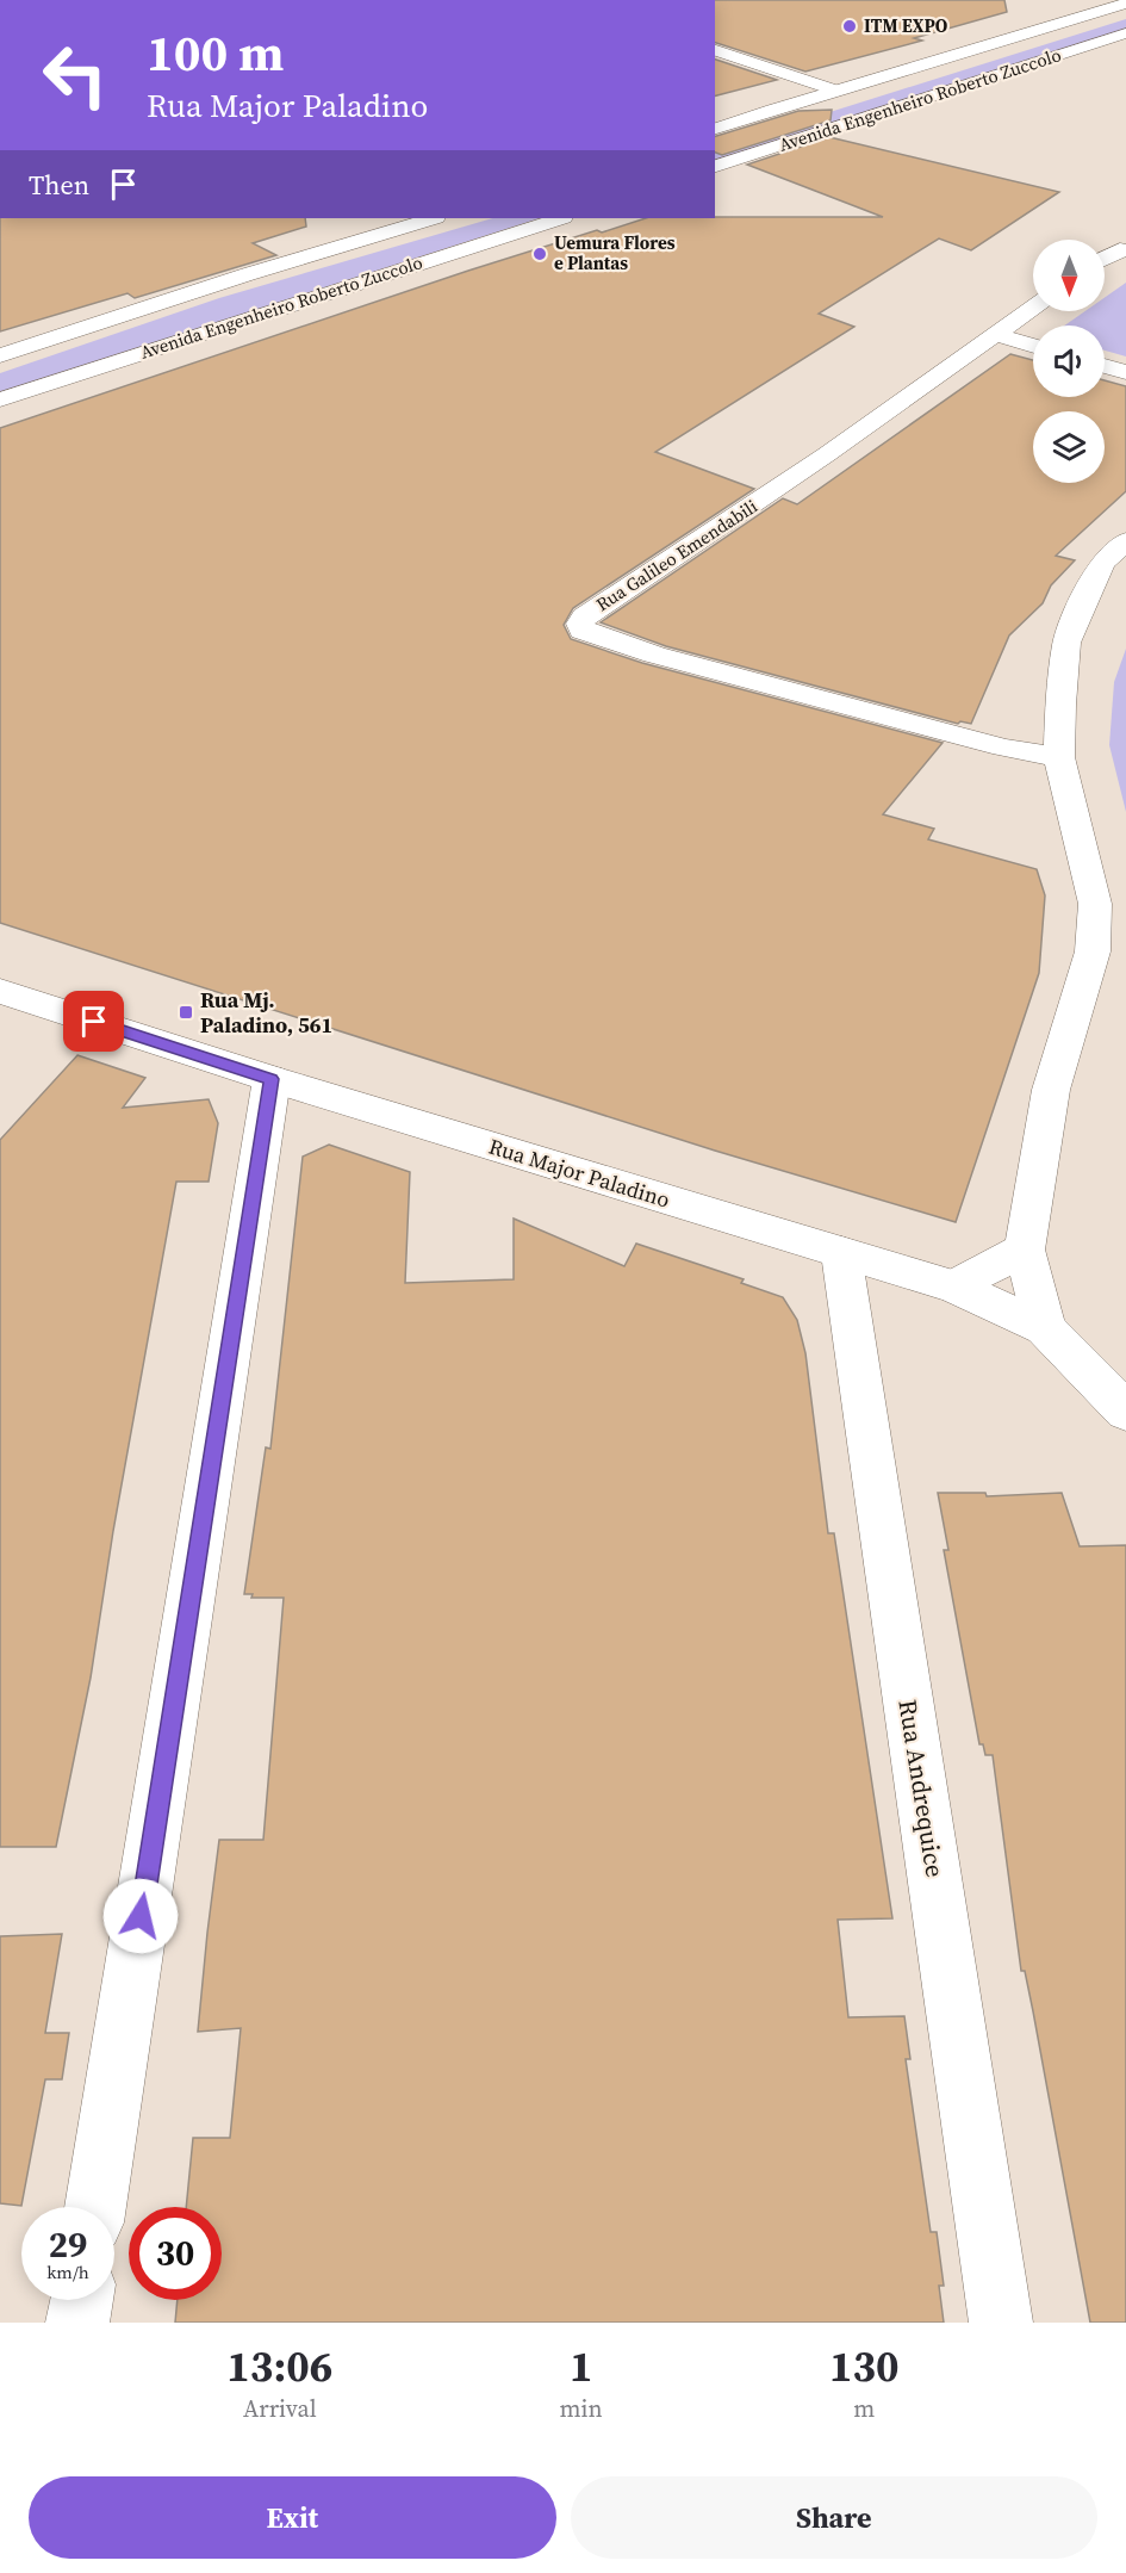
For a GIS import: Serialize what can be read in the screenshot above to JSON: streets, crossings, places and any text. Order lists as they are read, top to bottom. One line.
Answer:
{"streets":{"street":["Avenida Engenheiro Roberto Zuccolo","Rua Galileo Emendabili","Rua Major Paladino","Rua Andrequice"]},"crossings":[["Rua Major Paladino","Rua Andrequice"]],"places":{"other":["ITM EXPO","Uemura Flores e Plantas"],"transit":["Rua Mj. Paladino, 561"]},"north":"bottom","page":{"turn":["100 m","Rua Major Paladino"],"then":"Then","speed":"29 km/h","limit":"30","eta":["13:06","Arrival","1","min","130","m"],"buttons":["Exit","Share"]}}
